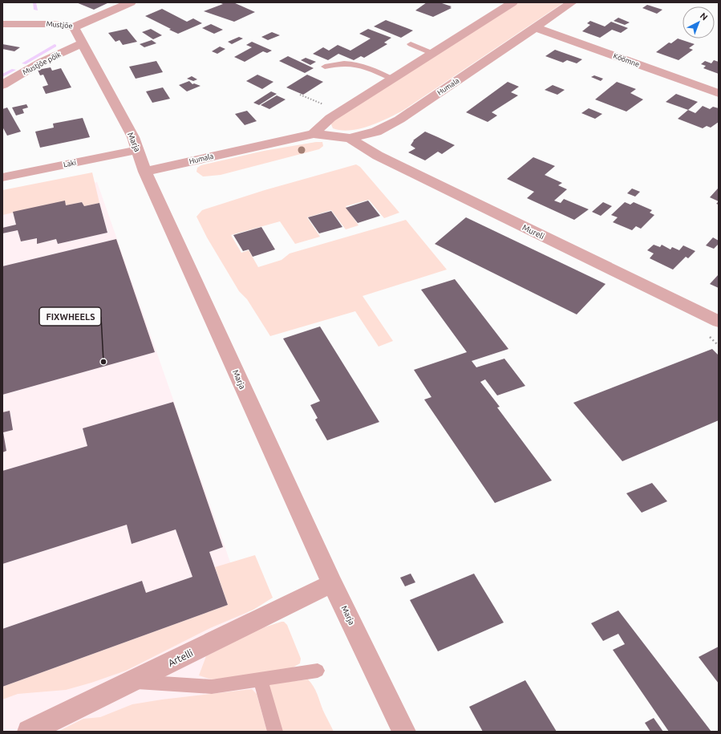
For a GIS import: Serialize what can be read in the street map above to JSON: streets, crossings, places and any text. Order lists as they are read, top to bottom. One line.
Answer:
{"streets":{"street":["Mustjõe","Köömne","Mustjõe põik","Humala","Marja","Laki","Mureli","Artelli"]},"crossings":[["Mustjõe","Marja"],["Köömne","Humala"],["Mustjõe põik","Marja"],["Humala","Marja"],["Humala","Mureli"],["Marja","Laki"],["Marja","Artelli"]],"places":["FIXWHEELS"],"north":"top right"}
